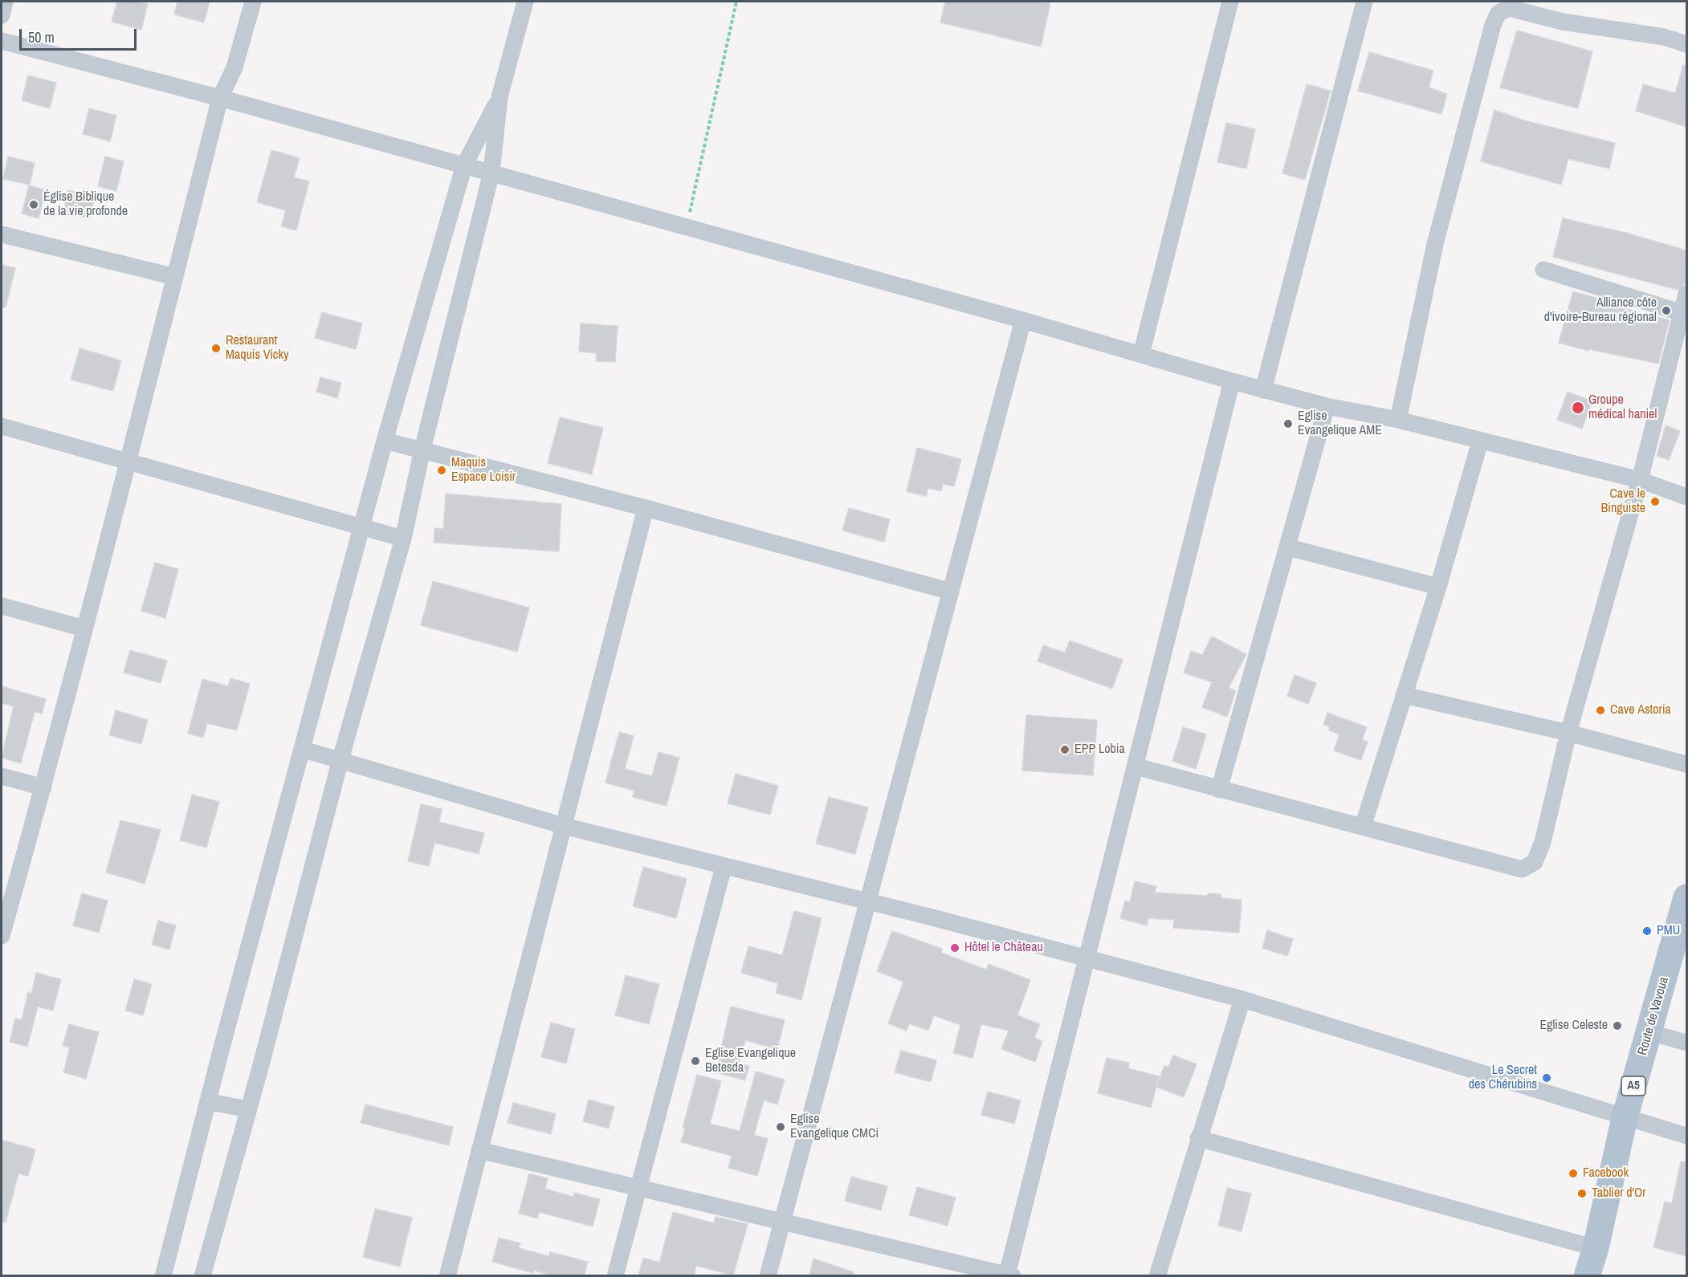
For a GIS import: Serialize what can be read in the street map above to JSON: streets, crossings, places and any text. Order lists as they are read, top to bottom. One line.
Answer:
{"streets":{"main road":["Route de Vavoua","A5"]},"places":["Église Biblique de la vie profonde","Alliance côte d'ivoire-Bureau régional","Restaurant Maquis Vicky","Groupe médical haniel","Eglise Evangelique AME","Maquis Espace Loisir","Cave le Binguiste","Cave Astoria","EPP Lobia","PMU","Hôtel le Château","Eglise Celeste","Eglise Evangelique Betesda","Le Secret des Chérubins","Eglise Evangelique CMCi","Facebook","Tablier d'Or"],"scale_bar":"50 m"}
